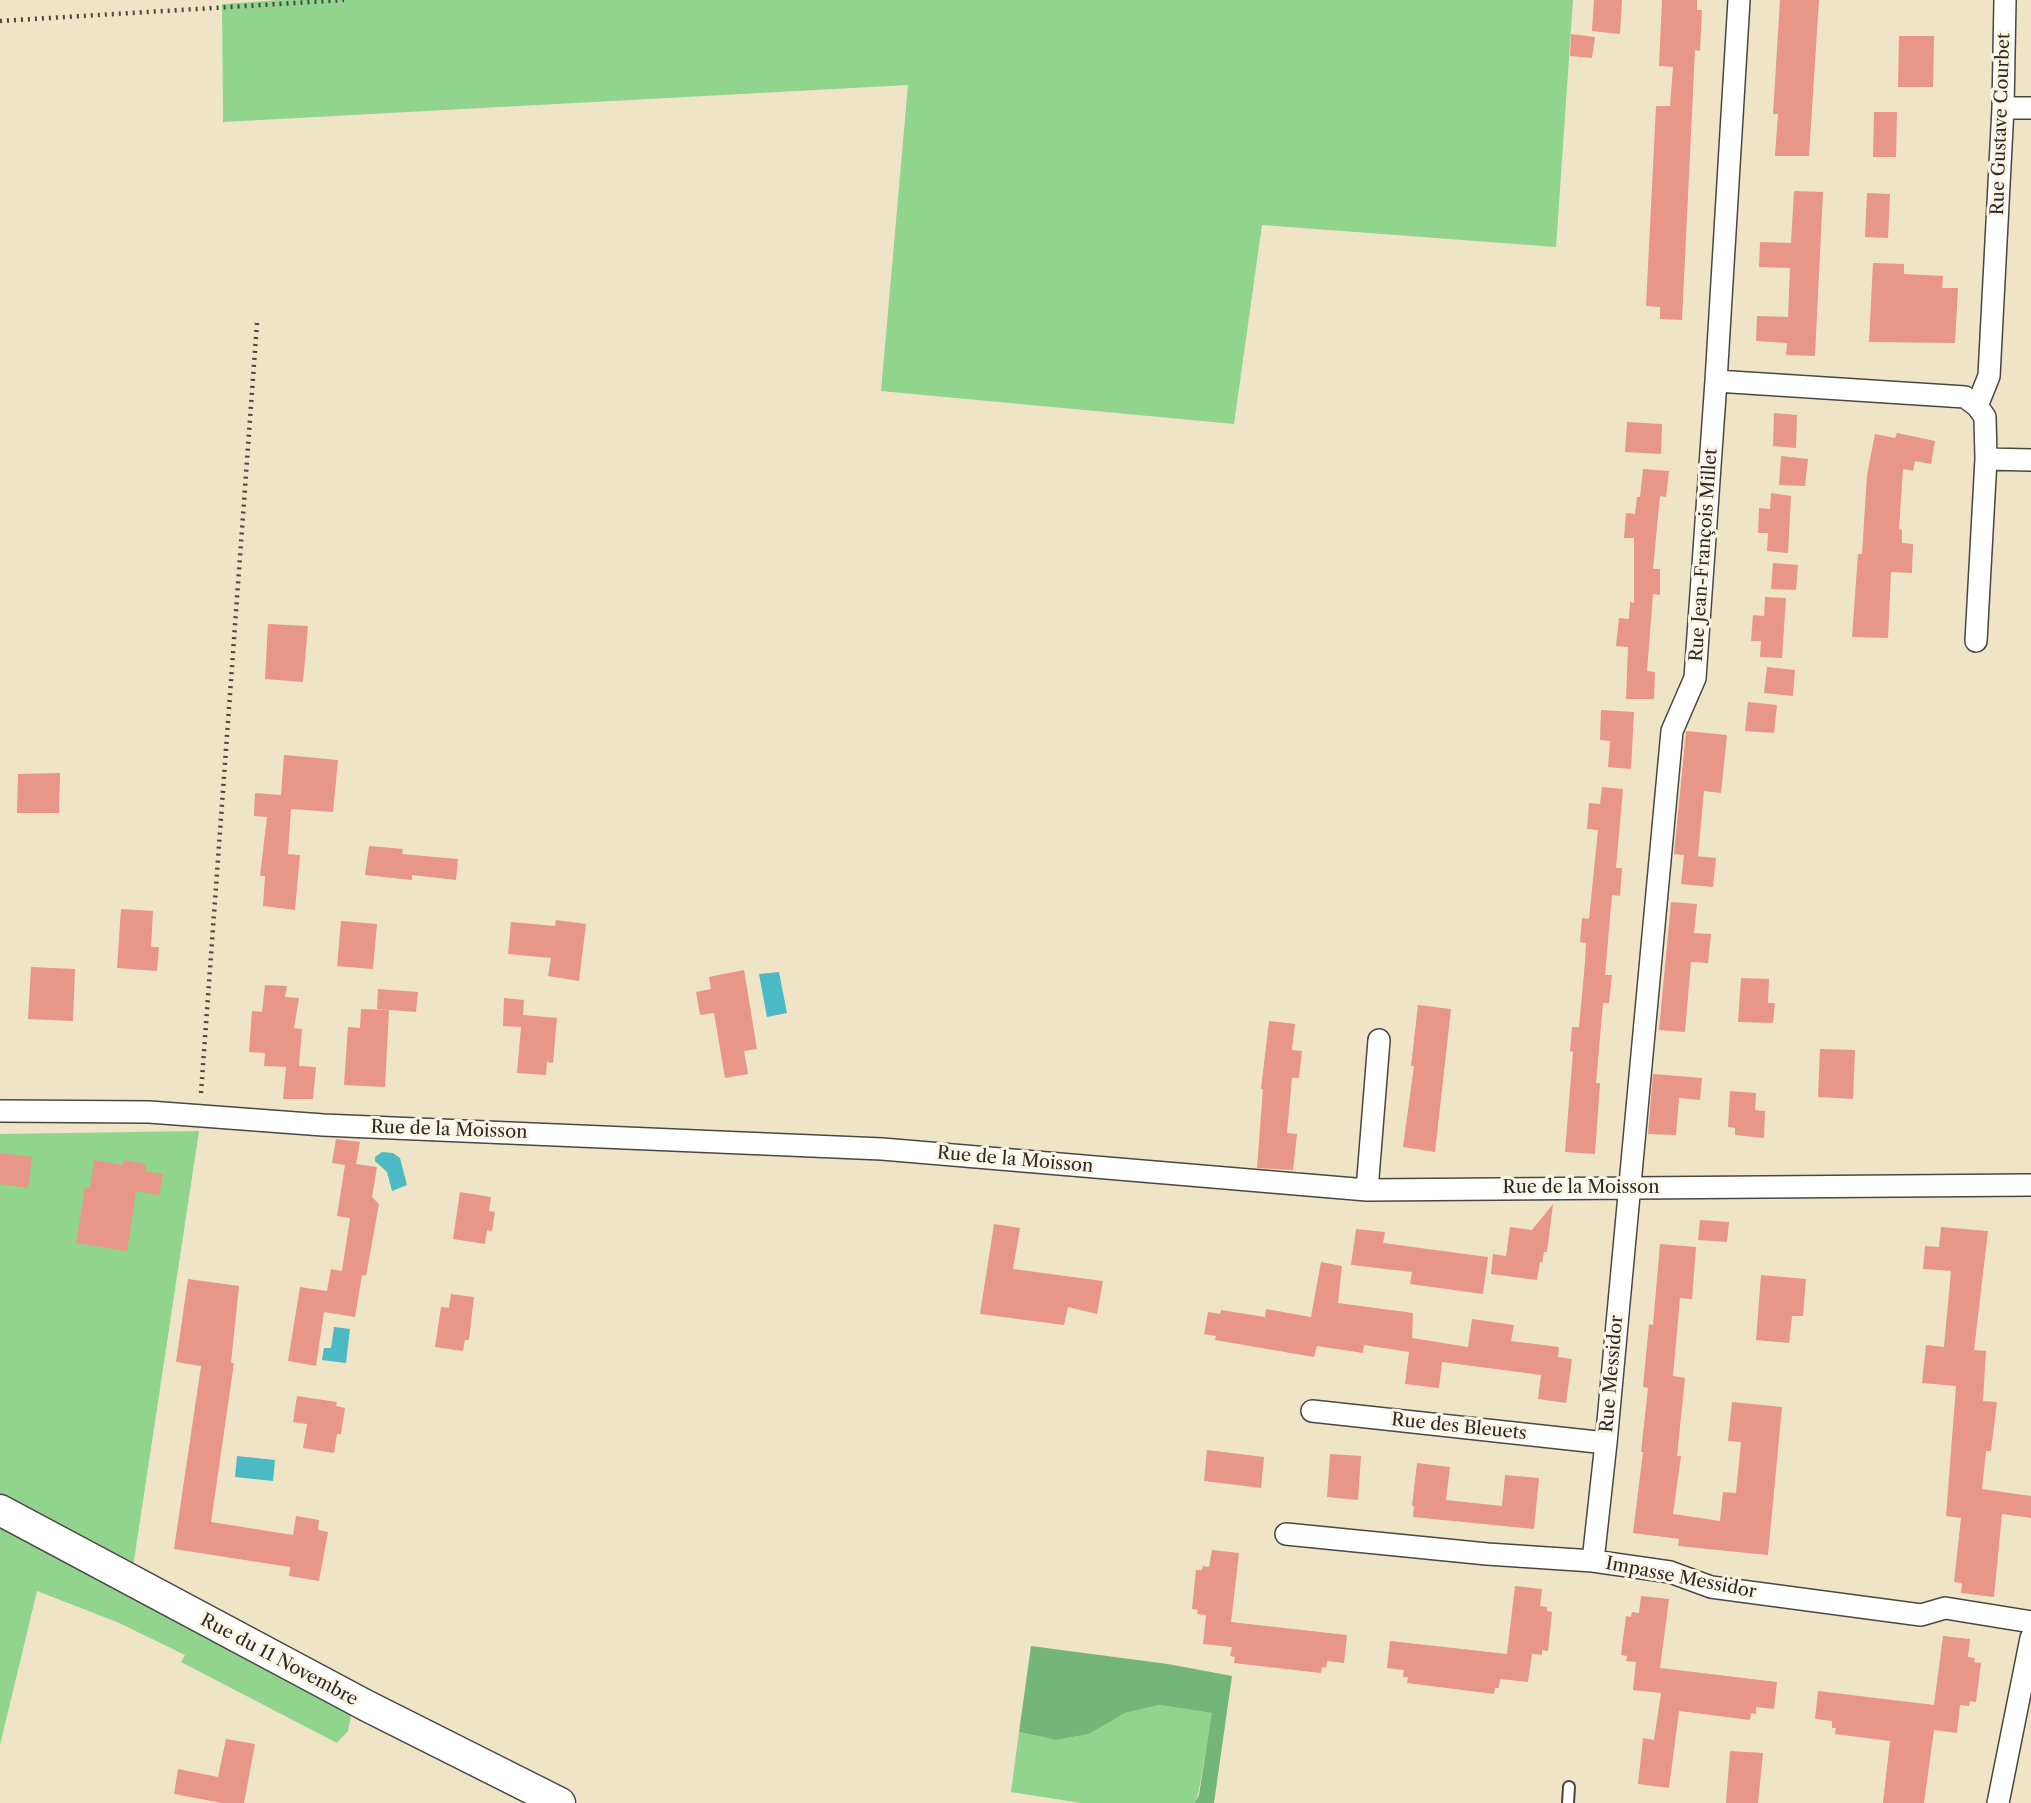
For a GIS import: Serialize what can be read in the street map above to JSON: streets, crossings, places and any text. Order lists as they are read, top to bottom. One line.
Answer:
{"streets":{"street":["Rue Gustave Courbet","Rue Jean-François Millet","Rue de la Moisson","Rue Messidor","Rue des Bleuets","Impasse Messidor","Rue du 11 Novembre"]},"crossings":[["Rue Jean-François Millet","Rue de la Moisson"],["Rue Jean-François Millet","Rue Messidor"],["Rue de la Moisson","Rue Messidor"],["Rue Messidor","Rue des Bleuets"],["Rue Messidor","Impasse Messidor"]]}
